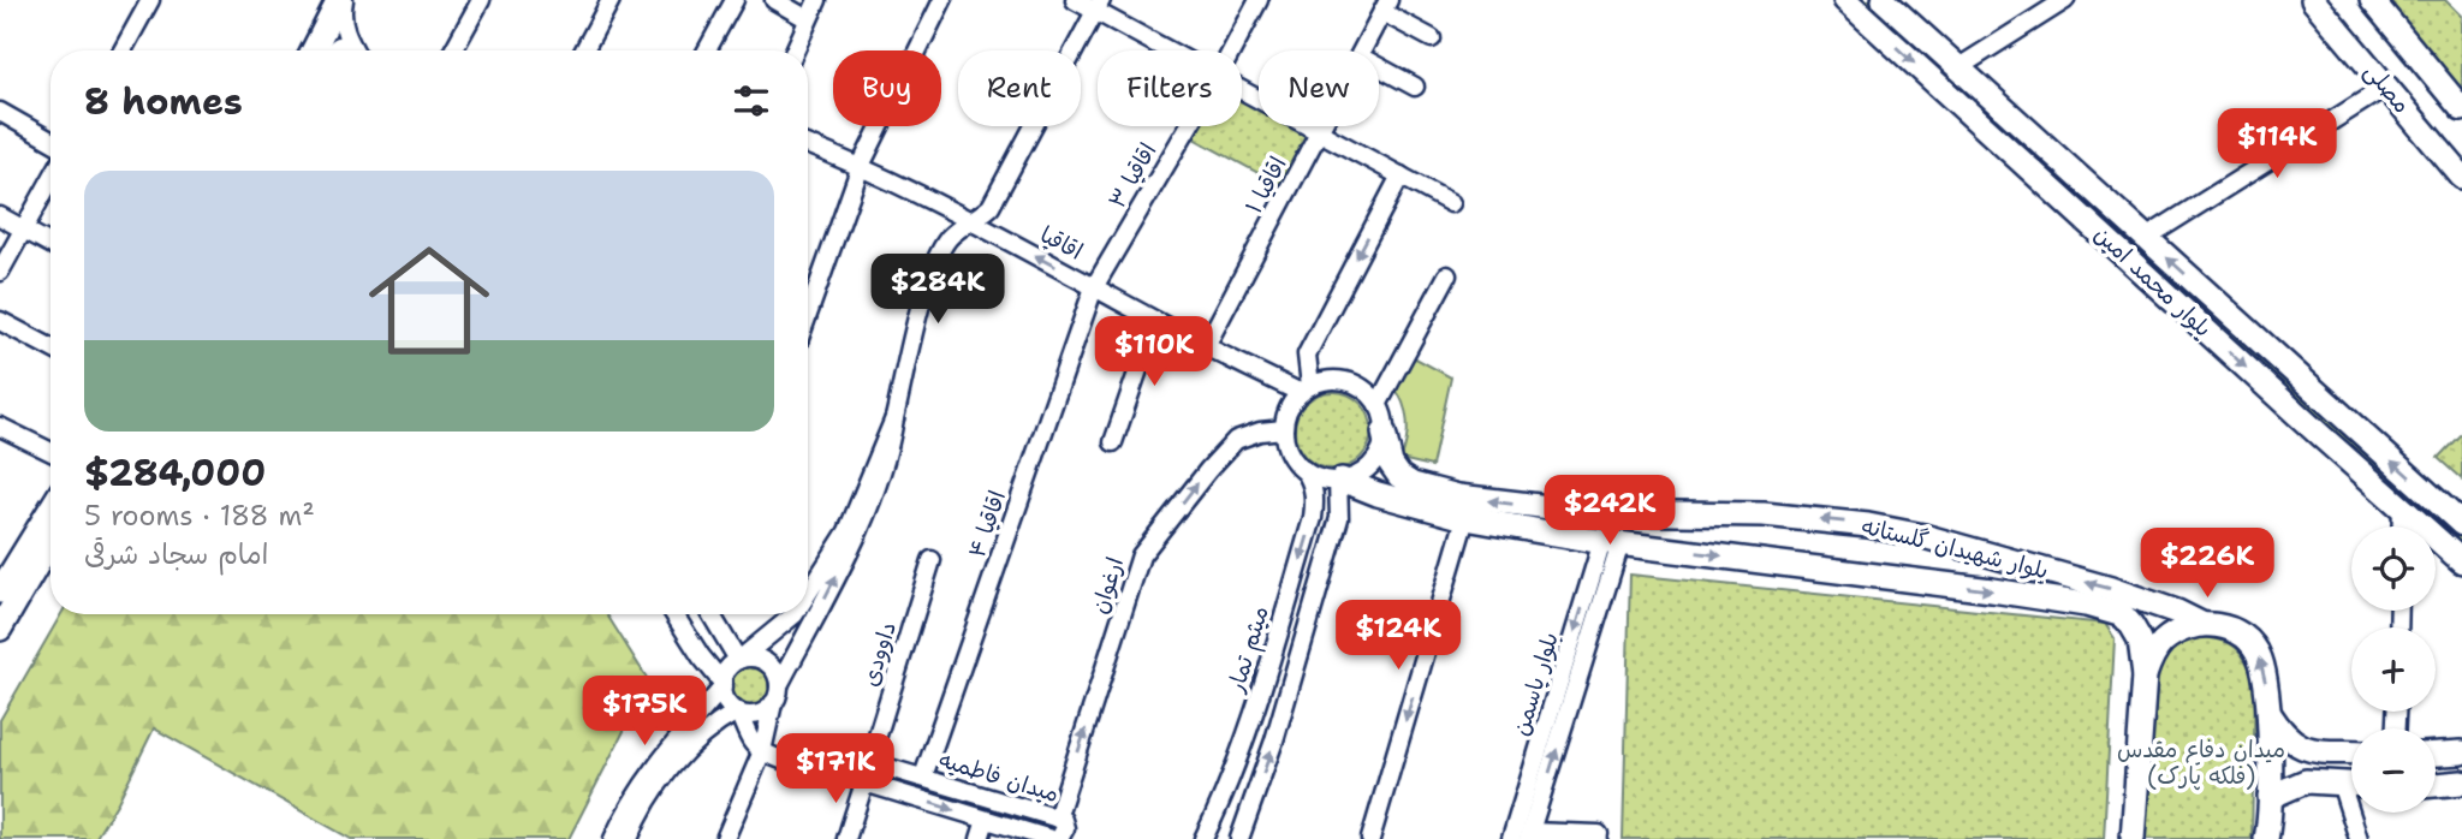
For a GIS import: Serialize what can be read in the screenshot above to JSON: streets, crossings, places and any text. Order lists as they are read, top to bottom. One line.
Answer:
{"streets":{"main road":["مصلی","بلوار محمد امین","بلوار شهیدان گلستانه"],"street":["اقاقیا ۳","اقاقیا ۱","اقاقیا","اقاقیا ۴","ارغوان","میثم تمار","داوودی","بلوار یاسمن","میدان فاطمیه"]},"crossings":[["اقاقیا ۳","اقاقیا"],["اقاقیا ۳","اقاقیا ۴"],["اقاقیا ۱","اقاقیا"],["اقاقیا","اقاقیا ۴"],["اقاقیا","بلوار شهیدان گلستانه"],["اقاقیا","ارغوان"],["اقاقیا","میثم تمار"],["اقاقیا ۴","میدان فاطمیه"],["بلوار شهیدان گلستانه","ارغوان"],["بلوار شهیدان گلستانه","میثم تمار"],["بلوار شهیدان گلستانه","بلوار یاسمن"],["ارغوان","میثم تمار"],["ارغوان","میدان فاطمیه"],["داوودی","میدان فاطمیه"]],"parks":["میدان دفاع مقدس (فلکه پارک)"],"page":{"chip":["Buy","Rent","Filters","New"],"heading":"8 homes","price":["$114K","$284K","$110K","$242K","$226K","$124K","$175K","$171K"],"list":[{"name":"$284,000","note":"5 rooms · 188 m² · امام سجاد شرقی"}],"map_buttons":["+","−"]}}
